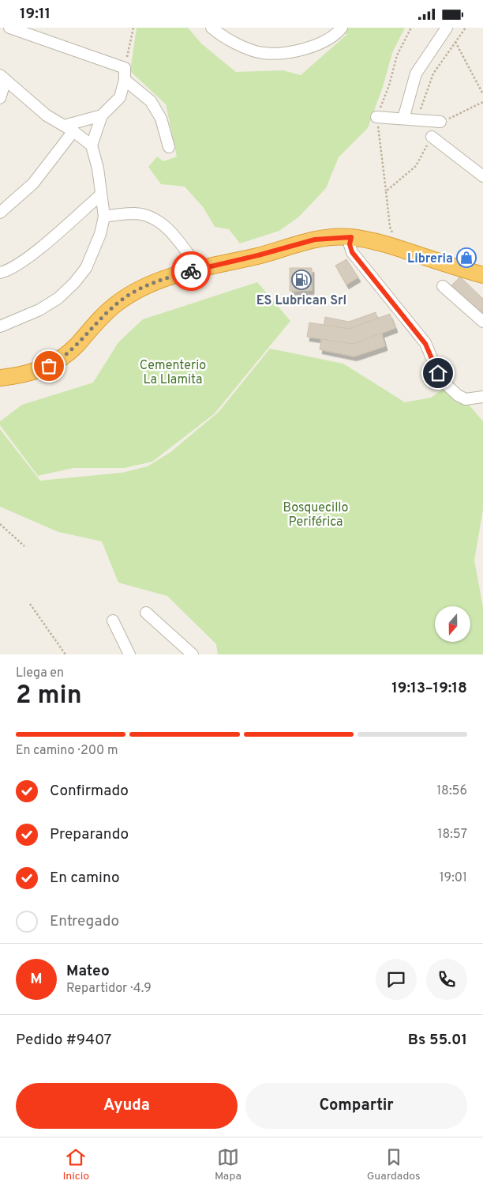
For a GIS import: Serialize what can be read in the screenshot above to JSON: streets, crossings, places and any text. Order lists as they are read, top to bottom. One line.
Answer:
{"parks":["Cementerio La Llamita","Bosquecillo Periférica"],"places":{"shop":["Libreria"],"fuel station":["ES Lubrican Srl"]},"north":"bottom","page":{"status":"19:11","heading":["2 min","Llega en","19:13–19:18"],"panel":["Mateo","Repartidor · 4.9","Pedido #9407","Bs 55.01"],"bar":"En camino · 200 m","list":[["Confirmado","18:56"],["Preparando","18:57"],["En camino","19:01"],"Entregado"],"round":"M","buttons":["Ayuda","Compartir"],"tabs":["Inicio","Mapa","Guardados"]}}
